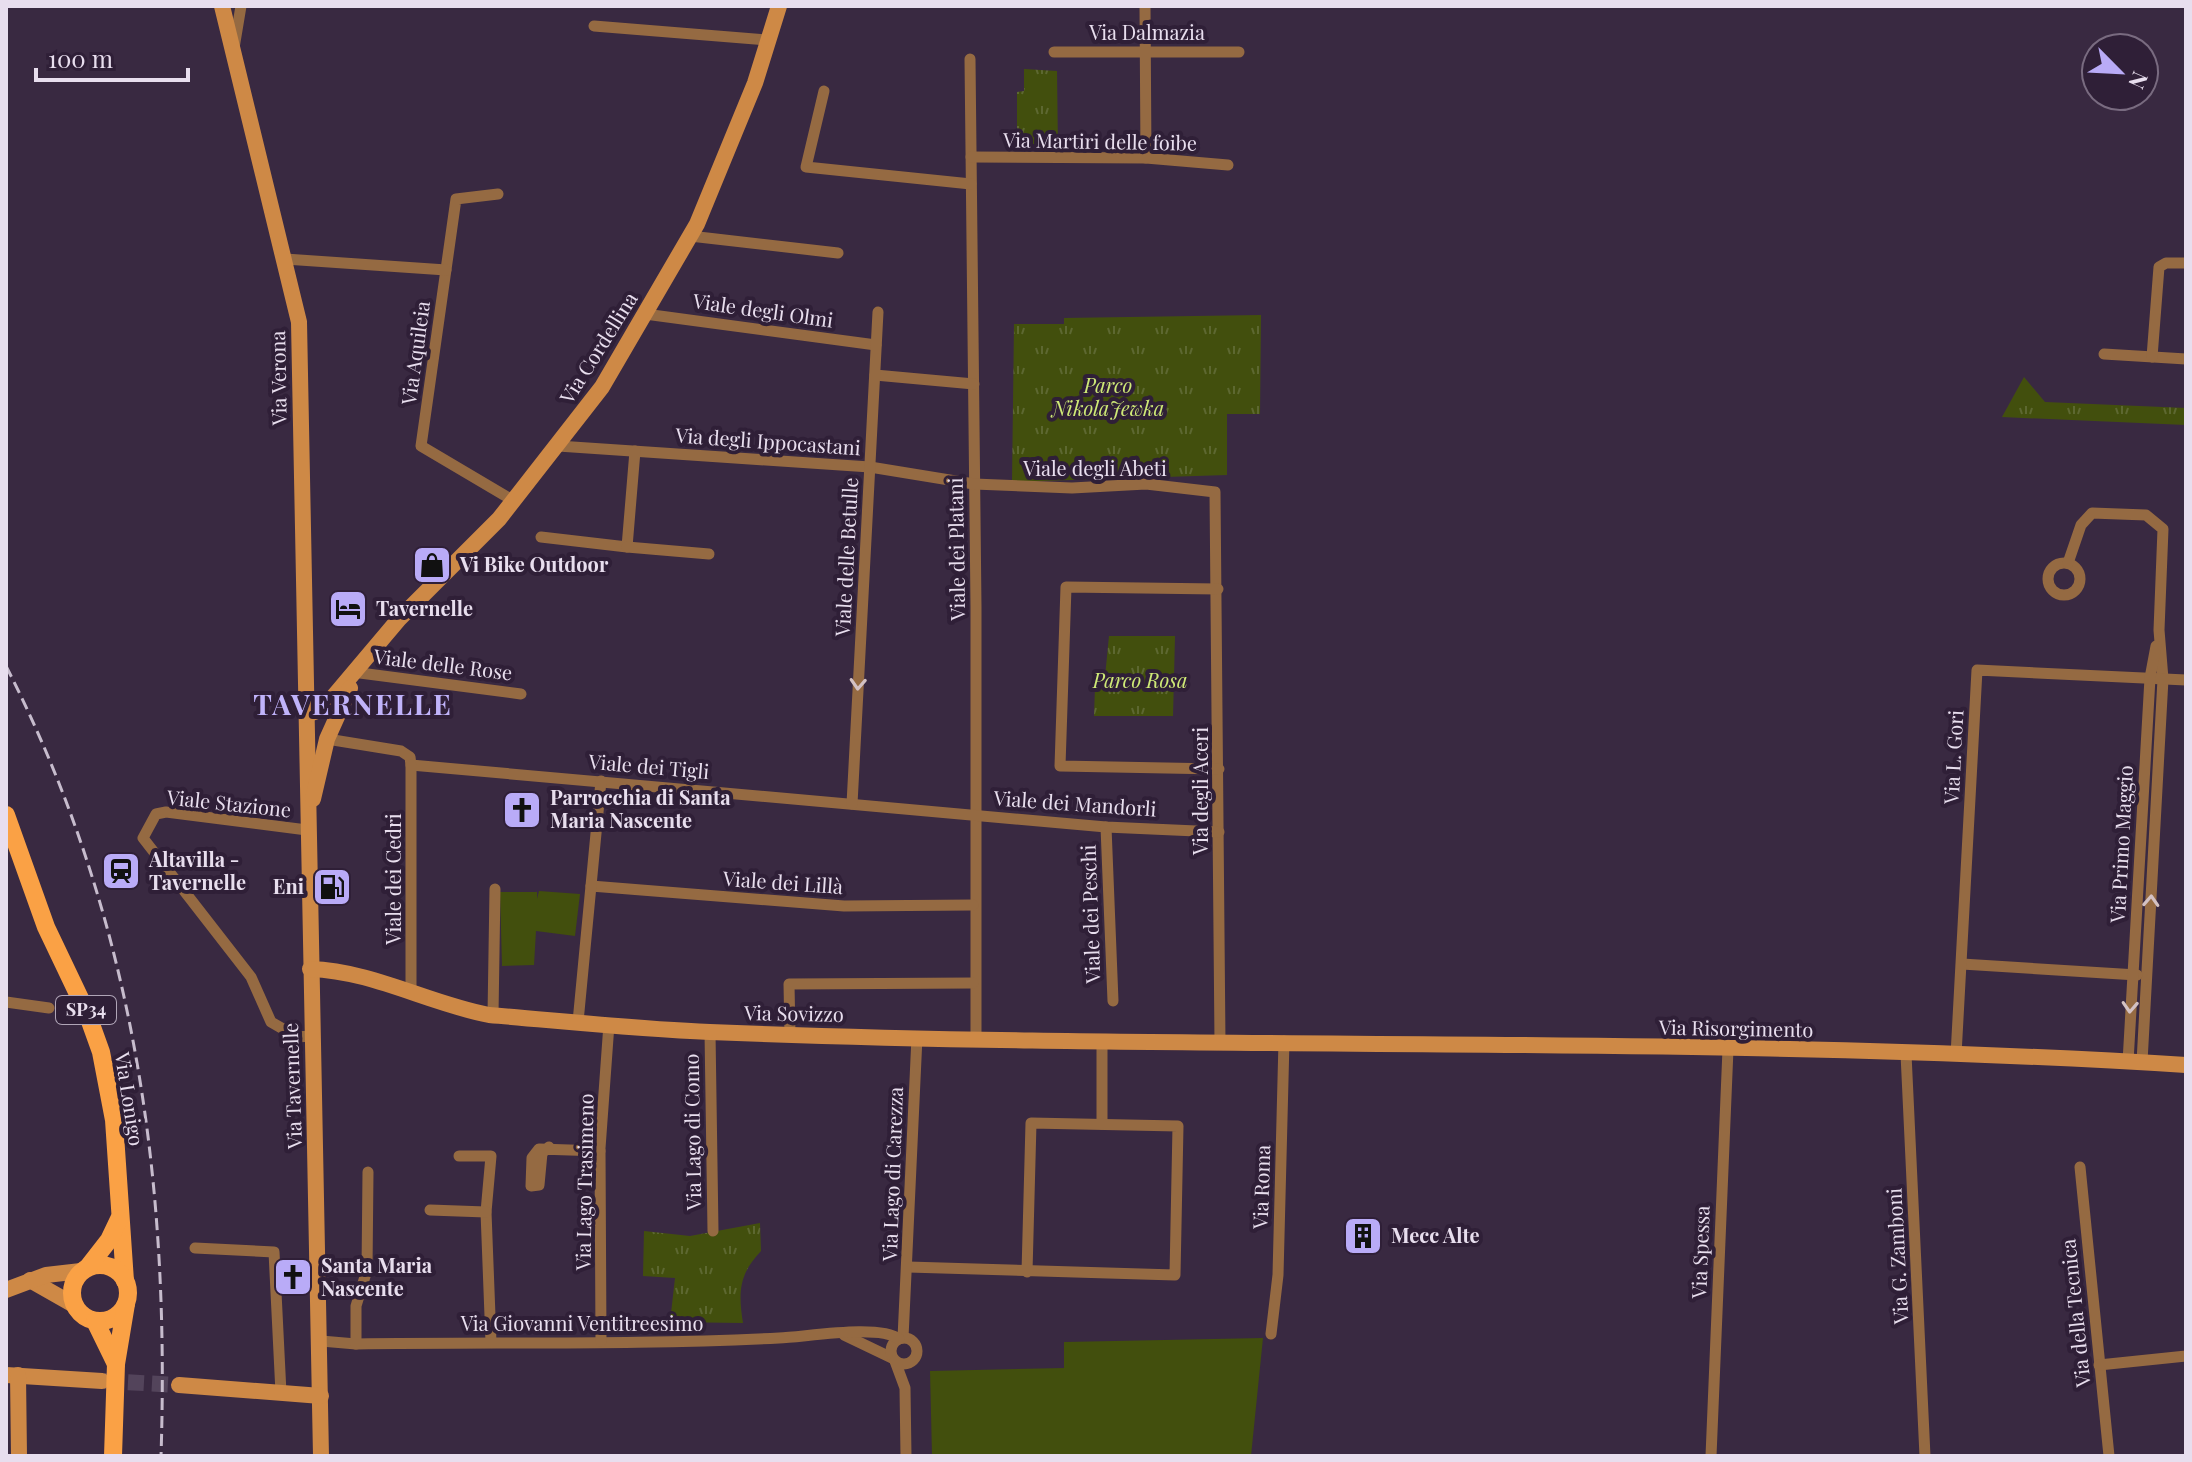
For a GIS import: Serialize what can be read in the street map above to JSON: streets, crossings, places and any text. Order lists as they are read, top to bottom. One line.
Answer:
{"streets":{"main road":["SP34","Via Lonigo"],"street":["Via Dalmazia","Via Martiri delle foibe","Viale degli Olmi","Via Cordellina","Via Aquileia","Via Verona","Via degli Ippocastani","Viale degli Abeti","Viale dei Platani","Viale delle Betulle","Viale delle Rose","Via L. Gori","Viale dei Tigli","Via degli Aceri","Viale Stazione","Viale dei Mandorli","Via Primo Maggio","Viale dei Cedri","Viale dei Lillà","Viale dei Peschi","Via Sovizzo","Via Risorgimento","Via Tavernelle","Via Lago di Como","Via Lago di Carezza","Via Lago Trasimeno","Via Roma","Via Spessa","Via G. Zamboni","Via della Tecnica","Via Giovanni Ventitreesimo"]},"crossings":[["Via Martiri delle foibe","Viale dei Platani"],["Viale degli Olmi","Via Cordellina"],["Viale degli Olmi","Viale delle Betulle"],["Via Cordellina","Via Aquileia"],["Via Cordellina","Via Verona"],["Via Cordellina","Via degli Ippocastani"],["Via Cordellina","Viale delle Rose"],["Via Cordellina","Viale dei Tigli"],["Via Cordellina","Viale Stazione"],["Via Cordellina","Via Tavernelle"],["Via Verona","Via Tavernelle"],["Via degli Ippocastani","Viale degli Abeti"],["Via degli Ippocastani","Viale dei Platani"],["Via degli Ippocastani","Viale delle Betulle"],["Viale degli Abeti","Viale dei Platani"],["Viale degli Abeti","Via degli Aceri"],["Viale dei Platani","Viale dei Tigli"],["Viale dei Platani","Viale dei Mandorli"],["Viale dei Platani","Viale dei Lillà"],["Viale dei Platani","Via Sovizzo"],["Viale delle Betulle","Viale dei Tigli"],["Via L. Gori","Via Primo Maggio"],["Via L. Gori","Via Risorgimento"],["Viale dei Tigli","Viale dei Mandorli"],["Viale dei Tigli","Viale dei Cedri"],["Via degli Aceri","Viale dei Mandorli"],["Via degli Aceri","Via Sovizzo"],["Viale Stazione","Via Tavernelle"],["Viale dei Mandorli","Viale dei Peschi"],["Via Primo Maggio","Via Risorgimento"],["Viale dei Cedri","Via Sovizzo"],["SP34","Via Lonigo"],["Via Sovizzo","Via Risorgimento"],["Via Sovizzo","Via Tavernelle"],["Via Sovizzo","Via Lago di Como"],["Via Sovizzo","Via Lago di Carezza"],["Via Sovizzo","Via Lago Trasimeno"],["Via Sovizzo","Via Roma"],["Via Risorgimento","Via Roma"],["Via Risorgimento","Via Spessa"],["Via Risorgimento","Via G. Zamboni"],["Via Tavernelle","Via Giovanni Ventitreesimo"],["Via Lago di Carezza","Via Giovanni Ventitreesimo"],["Via Lago Trasimeno","Via Giovanni Ventitreesimo"]],"one_way":["Viale delle Betulle"],"districts":["TAVERNELLE"],"parks":["Parco NikolaJewka","Parco Rosa"],"places":{"shop":["Vi Bike Outdoor"],"hotel":["Tavernelle"],"church":["Parrocchia di Santa Maria Nascente","Santa Maria Nascente"],"station":["Altavilla - Tavernelle"],"fuel station":["Eni"],"building":["Mecc Alte"]},"scale_bar":"100 m","north":"bottom right"}
